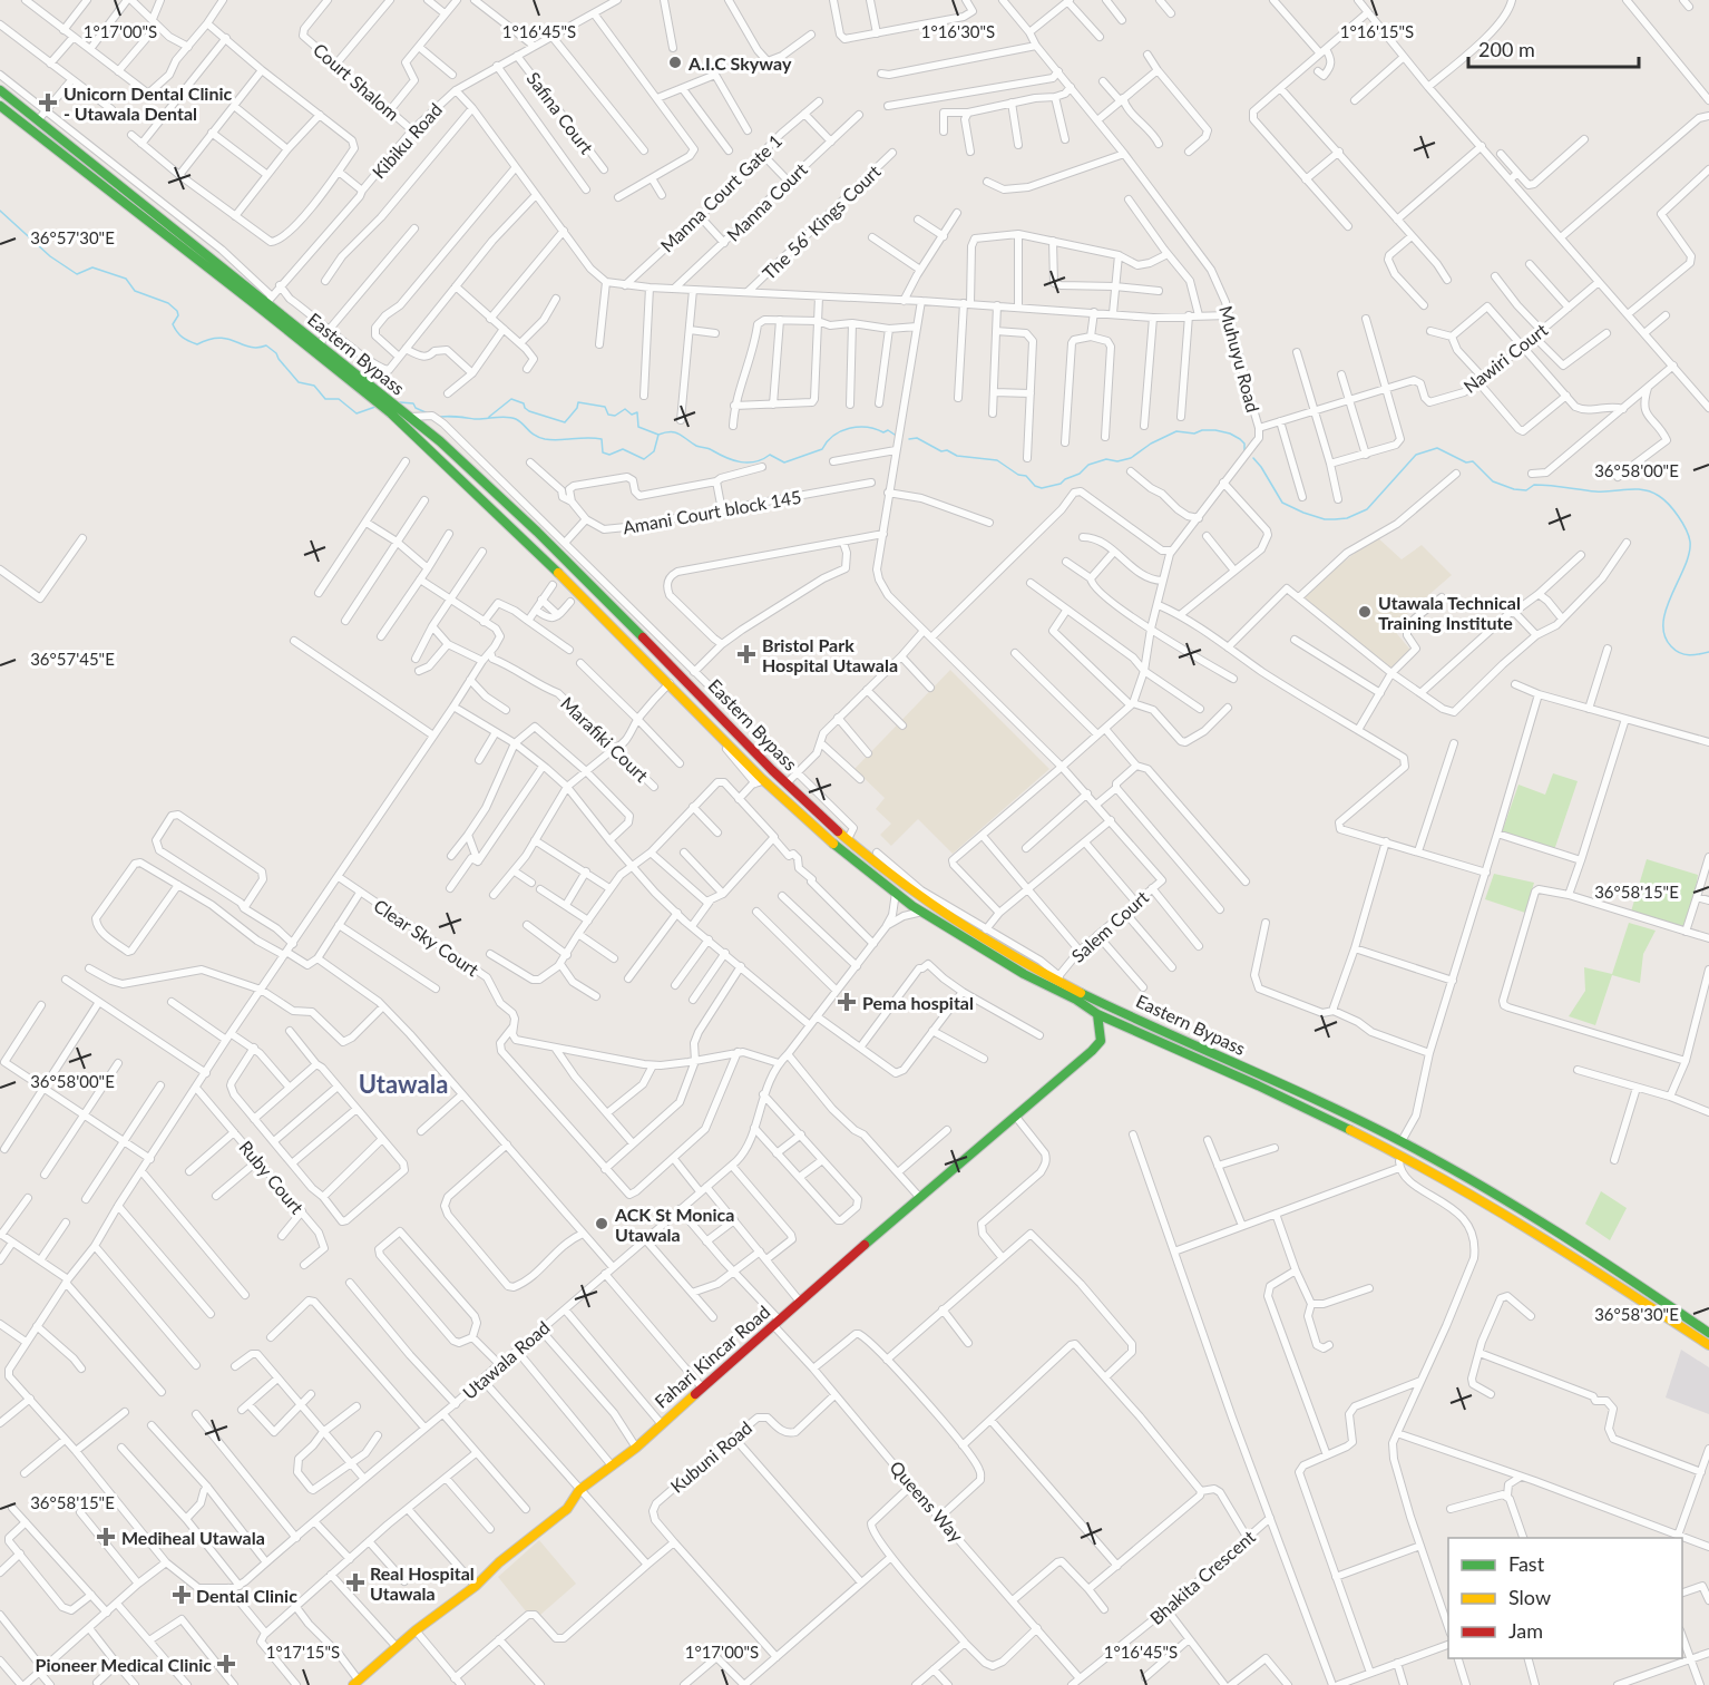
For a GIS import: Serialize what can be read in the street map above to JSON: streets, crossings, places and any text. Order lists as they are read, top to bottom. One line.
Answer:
{"streets":{"main road":["Eastern Bypass","Fahari Kincar Road"],"street":["Court Shalom","Safina Court","Kibiku Road","Manna Court Gate 1","Manna Court","The 56' Kings Court","Nawiri Court","Muhuyu Road","Amani Court block 145","Marafiki Court","Salem Court","Clear Sky Court","Ruby Court","Utawala Road","Kubuni Road","Queens Way","Bhakita Crescent"]},"crossings":[["Court Shalom","Kibiku Road"],["Safina Court","Kibiku Road"],["Kibiku Road","Eastern Bypass"],["Eastern Bypass","Salem Court"],["Eastern Bypass","Fahari Kincar Road"],["Eastern Bypass","Utawala Road"],["Nawiri Court","Muhuyu Road"],["Fahari Kincar Road","Queens Way"],["Utawala Road","Queens Way"],["Kubuni Road","Queens Way"],["Queens Way","Bhakita Crescent"]],"districts":["Utawala"],"places":{"other":["A.I.C Skyway","Utawala Technical Training Institute","ACK St Monica Utawala"],"health":["Unicorn Dental Clinic - Utawala Dental","Bristol Park Hospital Utawala","Pema hospital","Mediheal Utawala","Real Hospital Utawala","Dental Clinic","Pioneer Medical Clinic"]},"legend":["Fast","Slow","Jam"],"scale_bar":"200 m","coordinates":["1°17'00\"S","1°16'45\"S","1°16'30\"S","1°16'15\"S","36°57'30\"E","36°58'00\"E","36°57'45\"E","36°58'15\"E","36°58'30\"E","1°17'15\"S"]}
